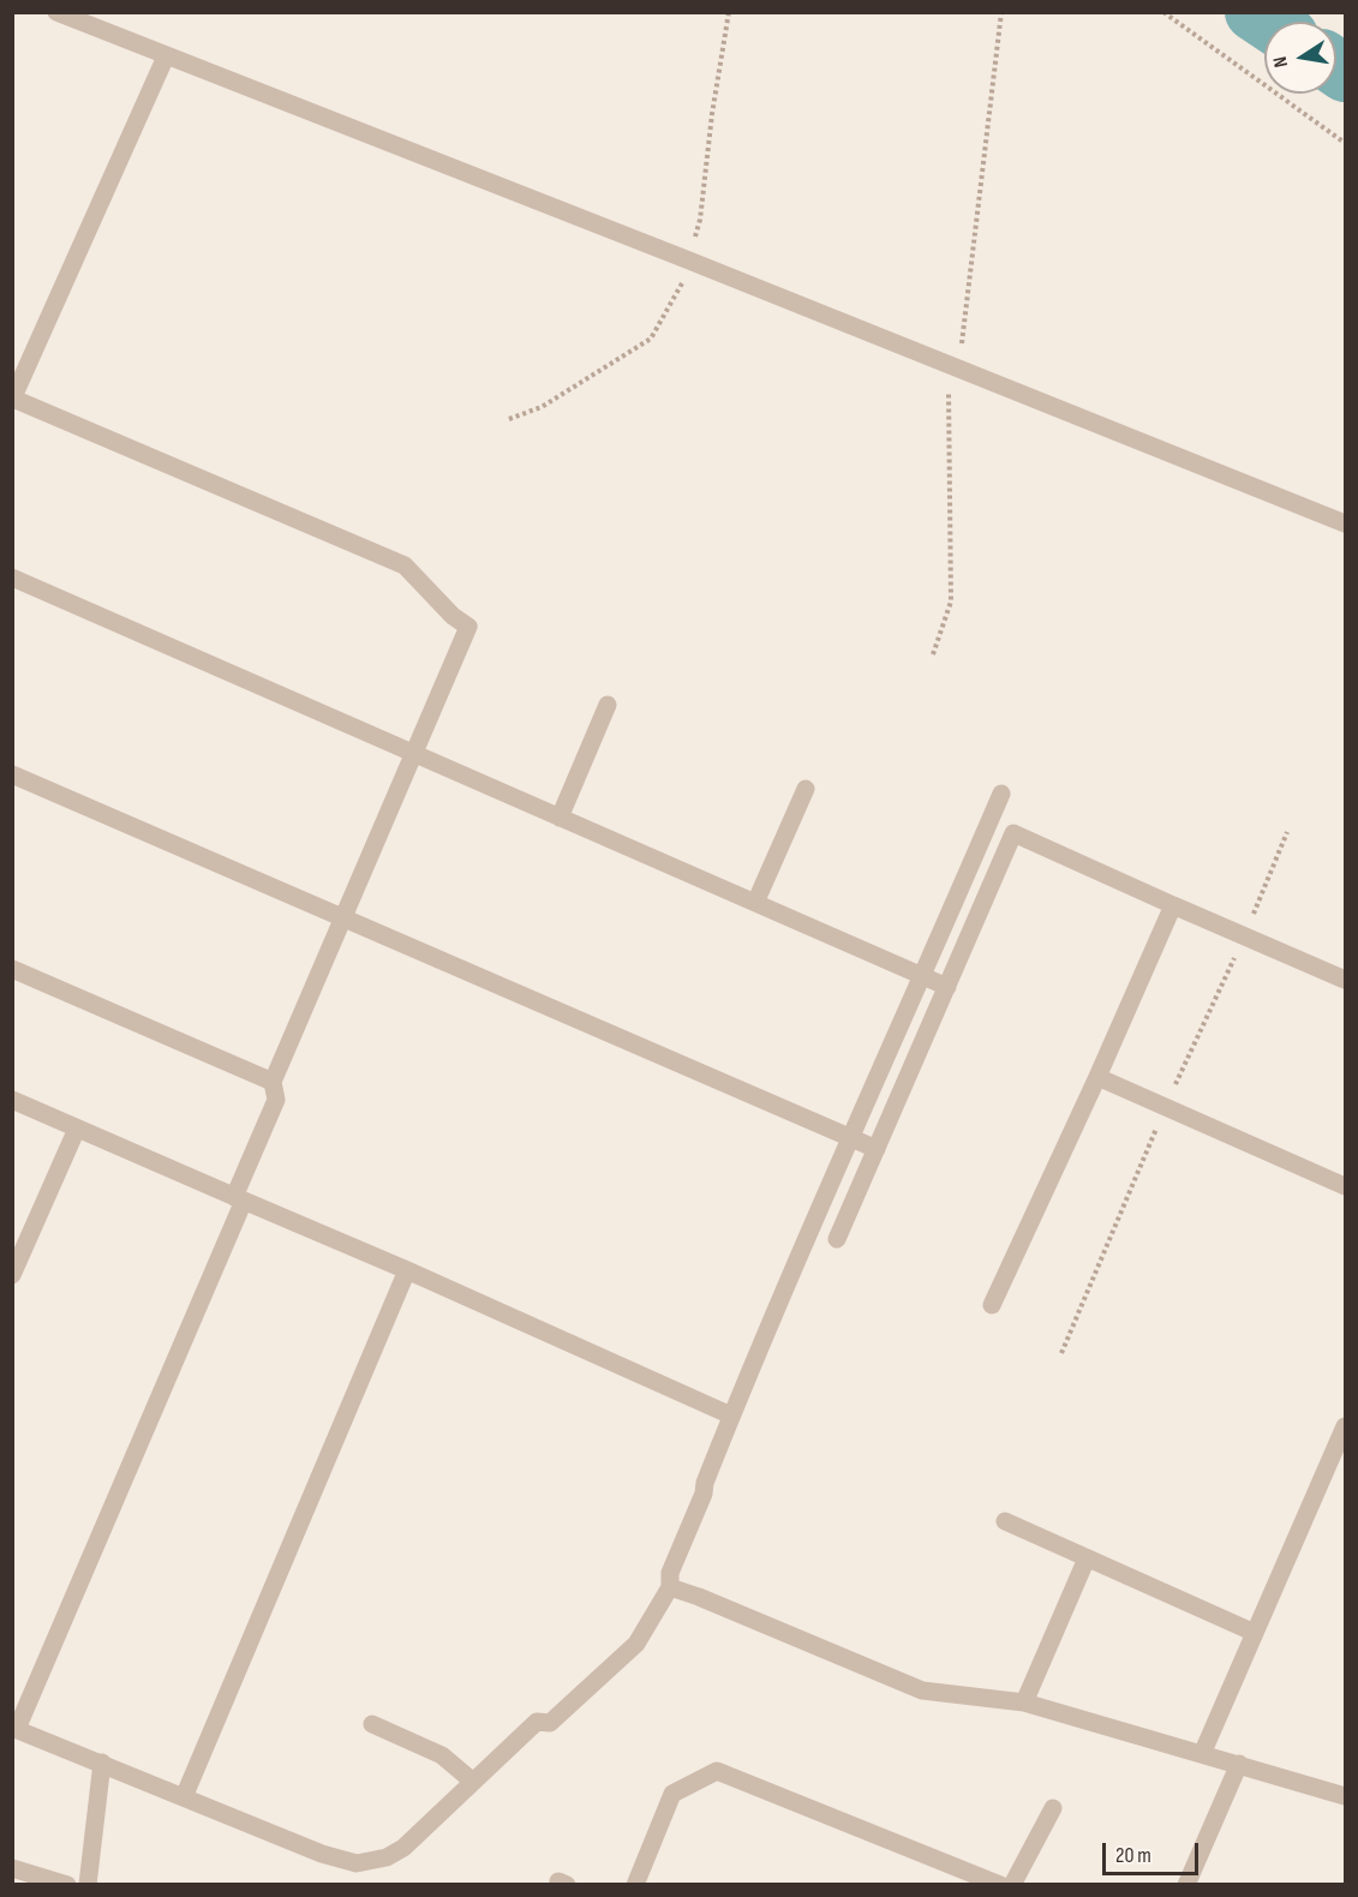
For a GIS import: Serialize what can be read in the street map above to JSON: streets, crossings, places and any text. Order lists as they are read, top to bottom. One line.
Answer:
{"scale_bar":"20 m","north":"left"}
